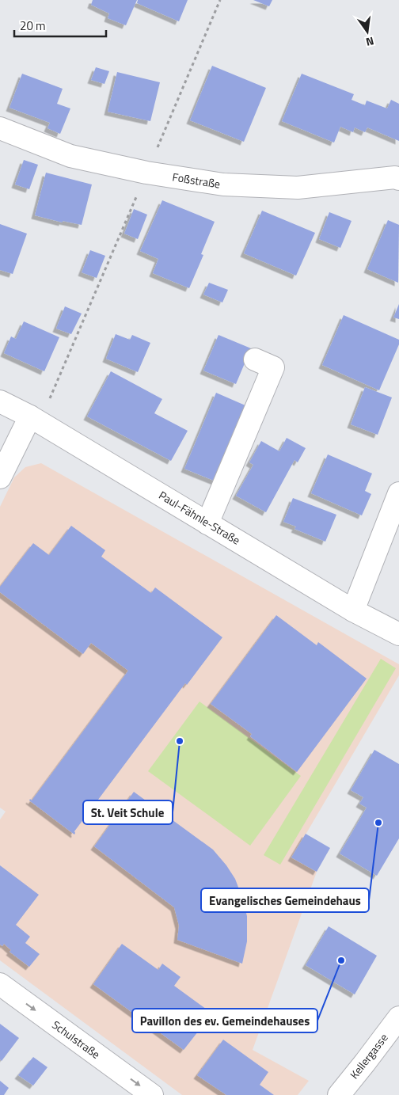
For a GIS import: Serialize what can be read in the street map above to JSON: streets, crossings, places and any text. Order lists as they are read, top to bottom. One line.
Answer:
{"streets":{"street":["Foßstraße","Paul-Fähnle-Straße","Schulstraße","Kellergasse"]},"one_way":["Schulstraße"],"places":["St. Veit Schule","Evangelisches Gemeindehaus","Pavillon des ev. Gemeindehauses"],"scale_bar":"20 m","north":"bottom"}
